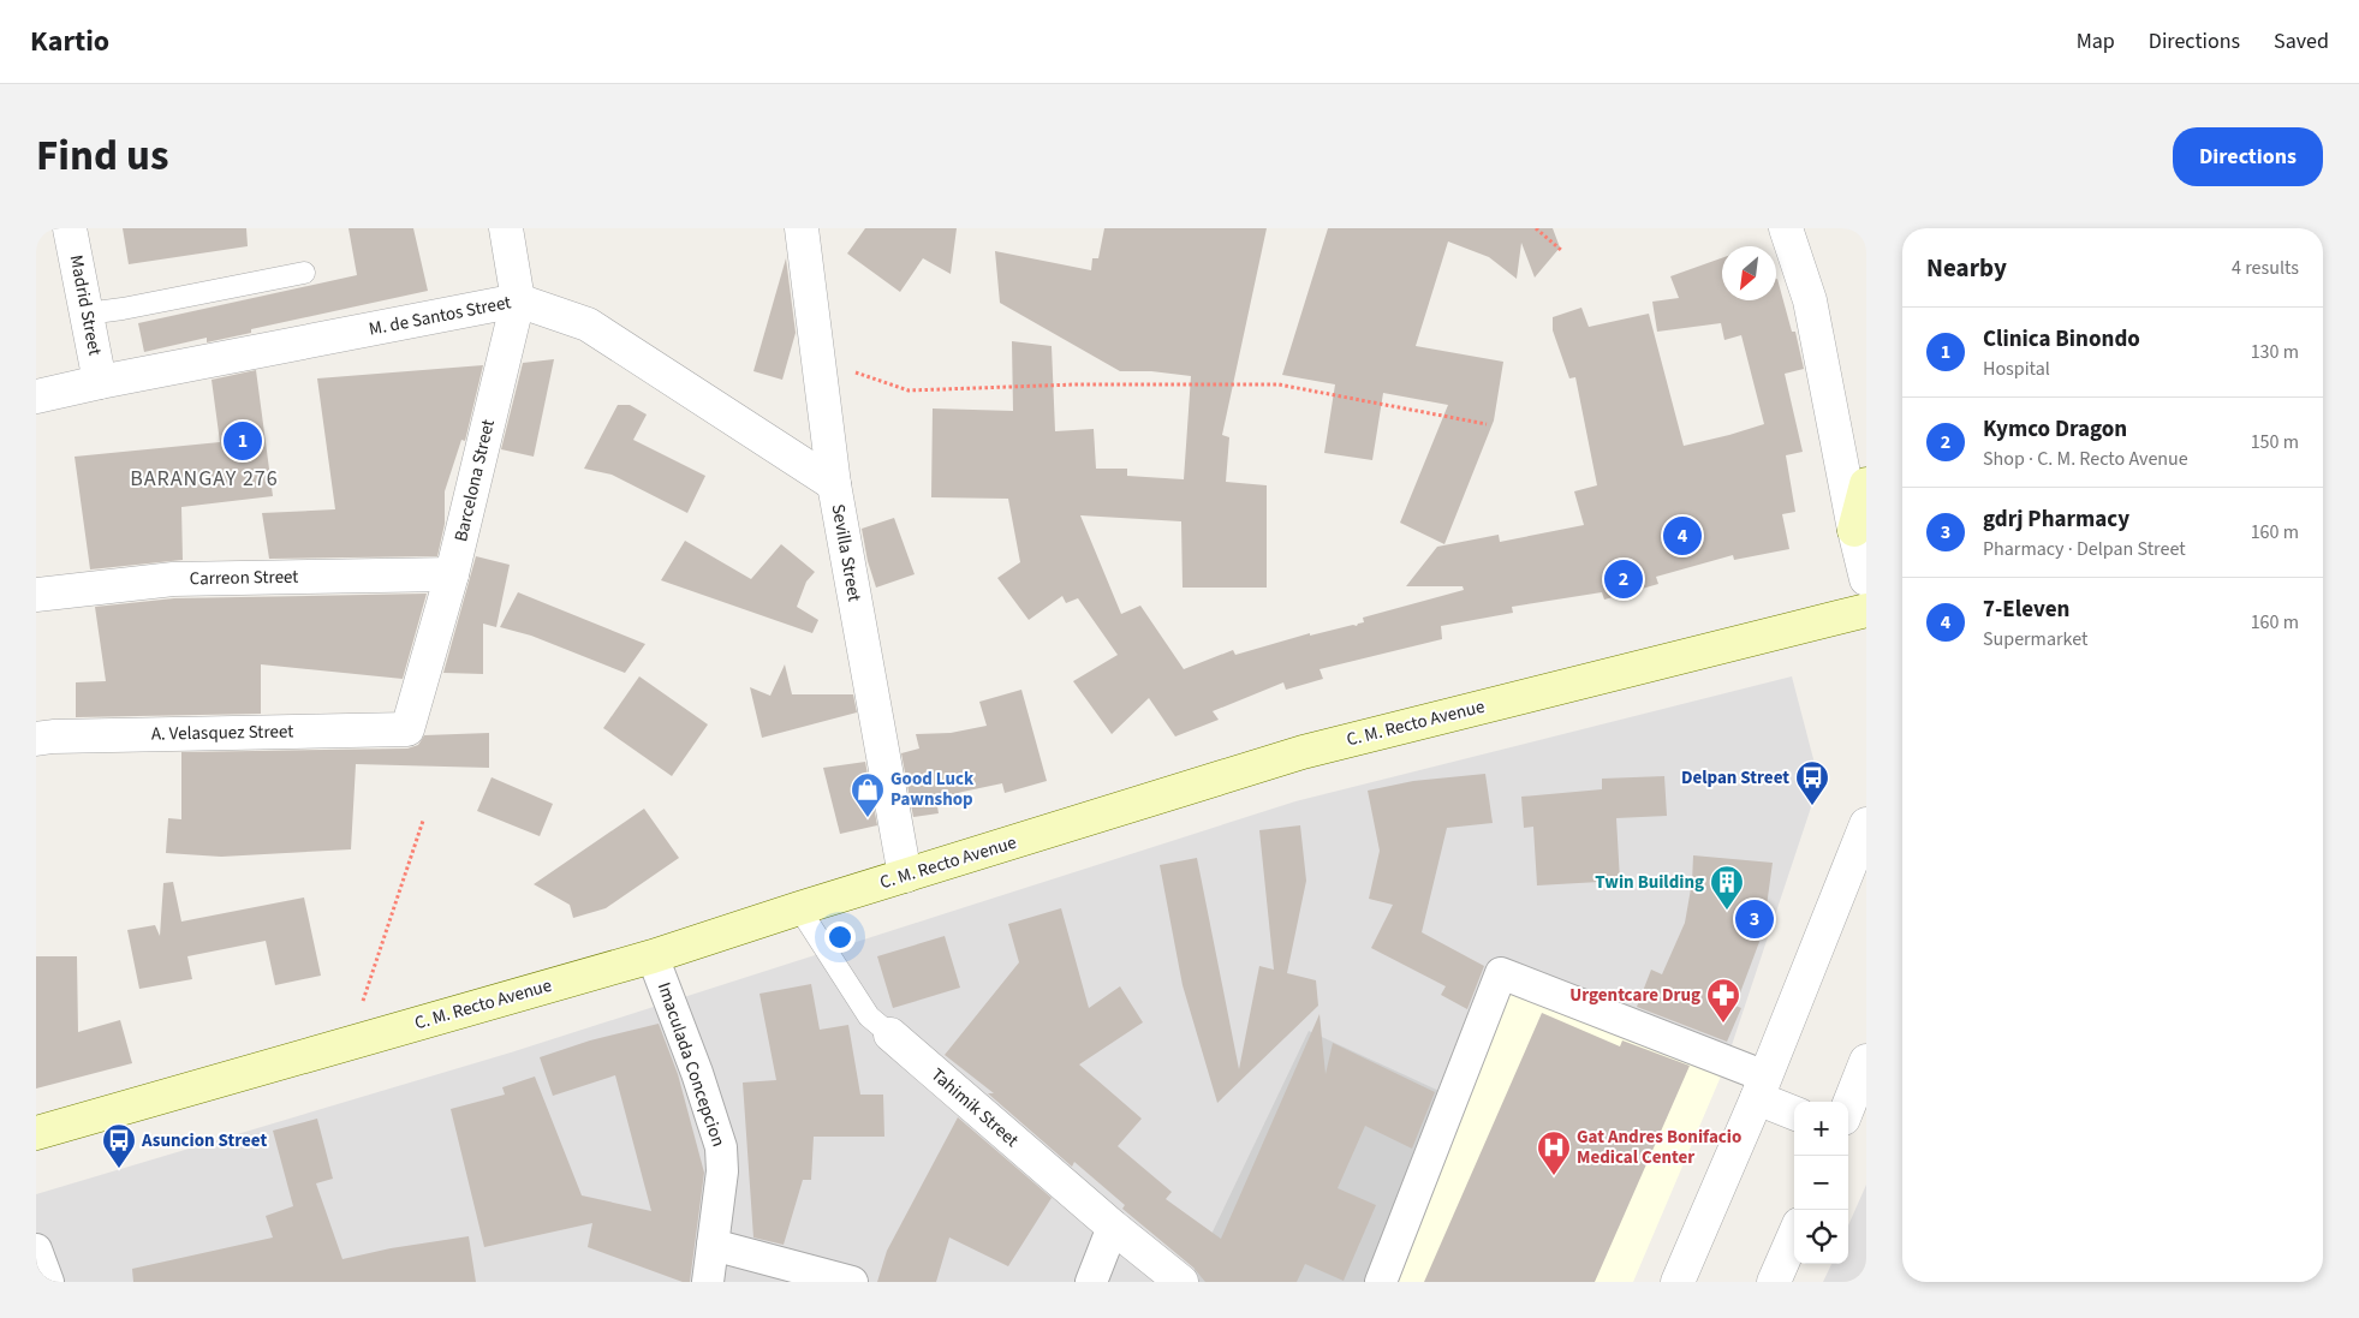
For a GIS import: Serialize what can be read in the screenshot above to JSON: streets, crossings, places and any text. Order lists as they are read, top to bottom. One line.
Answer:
{"streets":{"main road":["C. M. Recto Avenue"],"street":["Madrid Street","M. de Santos Street","Barcelona Street","Sevilla Street","Carreon Street","A. Velasquez Street","Imaculada Concepcion","Tahimik Street"]},"crossings":[["Madrid Street","M. de Santos Street"],["M. de Santos Street","Barcelona Street"],["M. de Santos Street","Sevilla Street"],["Barcelona Street","Carreon Street"],["Barcelona Street","A. Velasquez Street"],["Sevilla Street","C. M. Recto Avenue"],["C. M. Recto Avenue","Imaculada Concepcion"],["C. M. Recto Avenue","Tahimik Street"]],"districts":["BARANGAY 276"],"places":{"bus stop":["Delpan Street","Asuncion Street"],"shop":["Good Luck Pawnshop"],"building":["Twin Building"],"pharmacy":["Urgentcare Drug"],"hospital":["Gat Andres Bonifacio Medical Center"]},"north":"bottom left","page":{"header":"Kartio","nav":["Map","Directions","Saved"],"title":"Find us","buttons":"Directions","heading":["Nearby","4 results"],"list":[{"mark":"1","name":"Clinica Binondo","note":"Hospital","value":"130 m"},{"mark":"2","name":"Kymco Dragon","note":"Shop · C. M. Recto Avenue","value":"150 m"},{"mark":"3","name":"gdrj Pharmacy","note":"Pharmacy · Delpan Street","value":"160 m"},{"mark":"4","name":"7-Eleven","note":"Supermarket","value":"160 m"}],"pins":["1","4","2","3"],"map_buttons":["+","−"]}}
